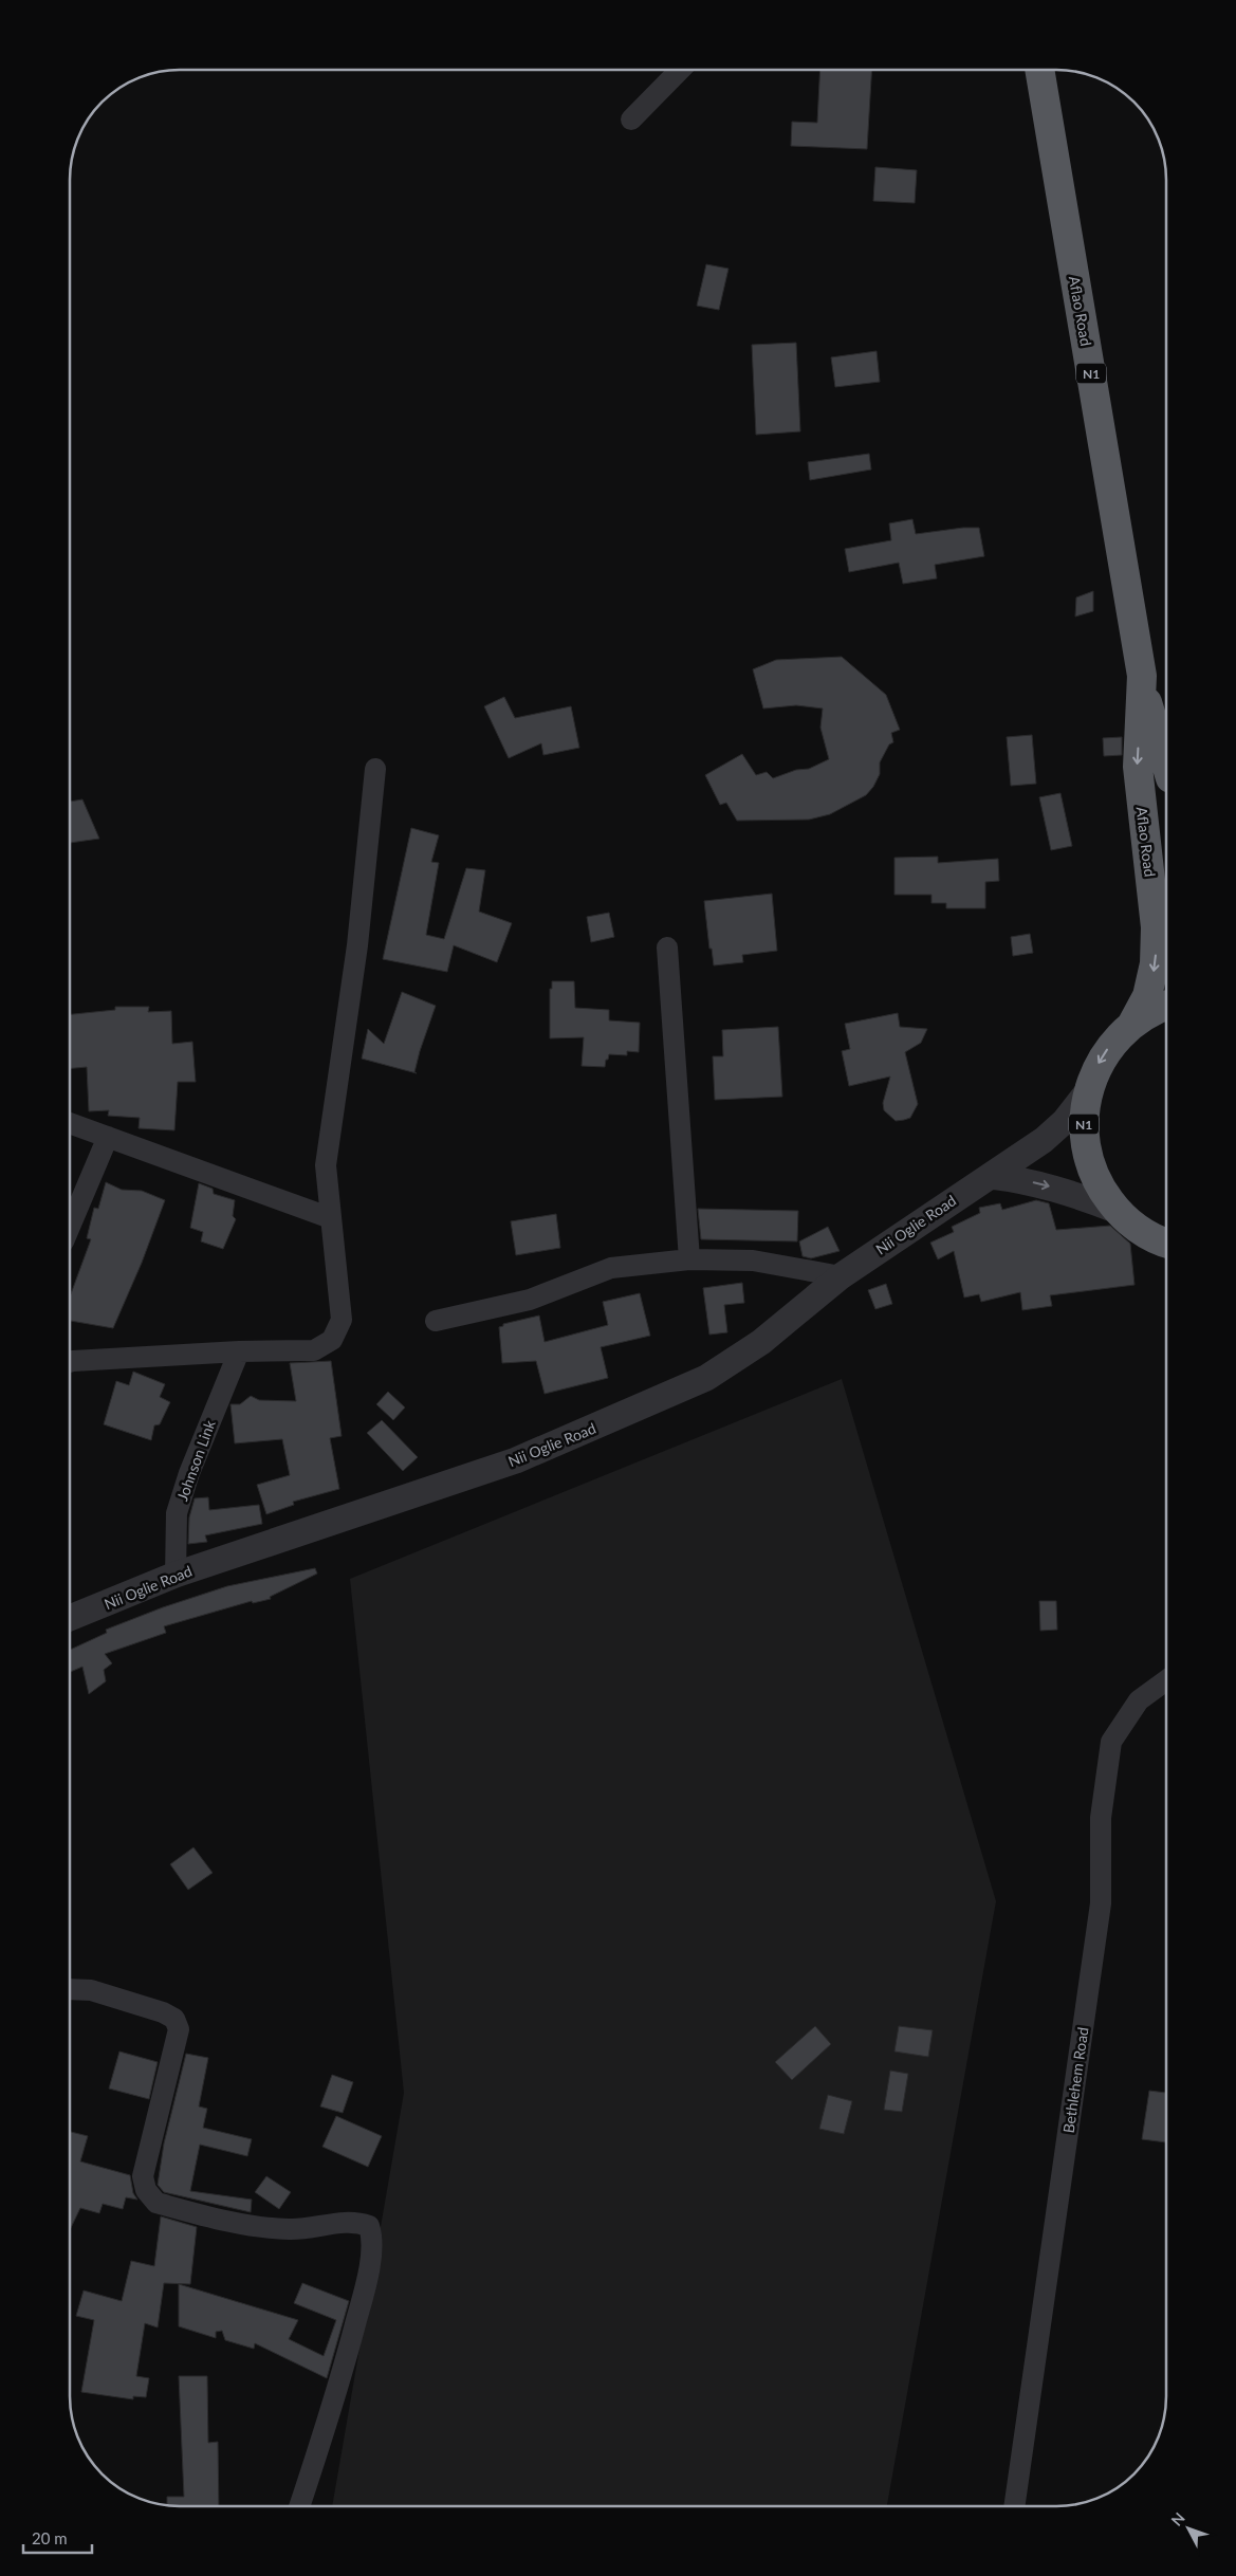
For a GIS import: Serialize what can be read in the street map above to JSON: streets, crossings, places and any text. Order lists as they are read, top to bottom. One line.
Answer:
{"streets":{"highway":["Aflao Road","N1"],"street":["Nii Oglie Road","Johnson Link","Bethlehem Road"]},"crossings":[["Aflao Road","N1"],["N1","Nii Oglie Road"],["Nii Oglie Road","Johnson Link"]],"scale_bar":"20 m","north":"top left"}
